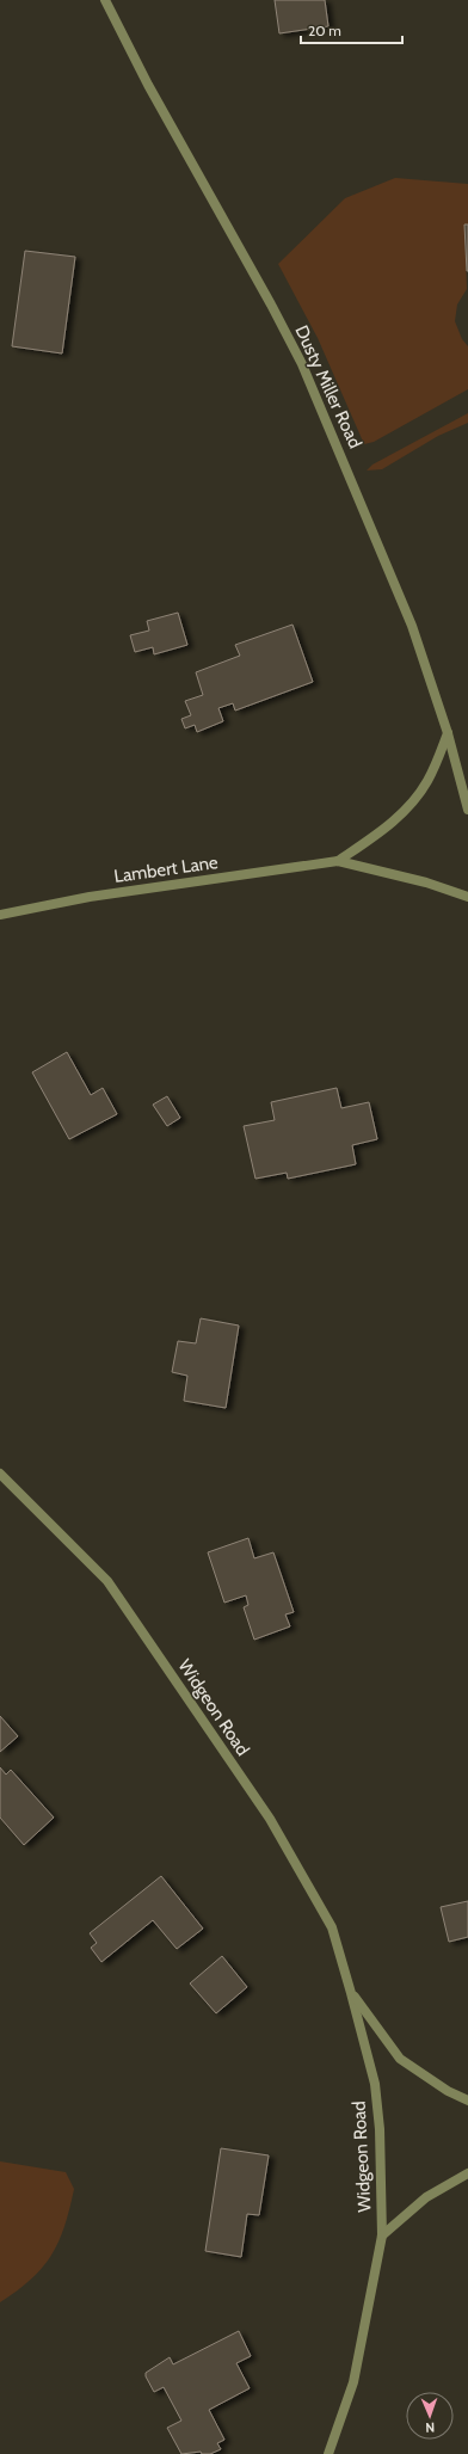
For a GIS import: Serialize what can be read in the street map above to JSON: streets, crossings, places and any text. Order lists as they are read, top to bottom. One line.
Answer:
{"streets":{"street":["Dusty Miller Road","Lambert Lane","Widgeon Road"]},"crossings":[["Dusty Miller Road","Lambert Lane"]],"scale_bar":"20 m","north":"bottom"}
